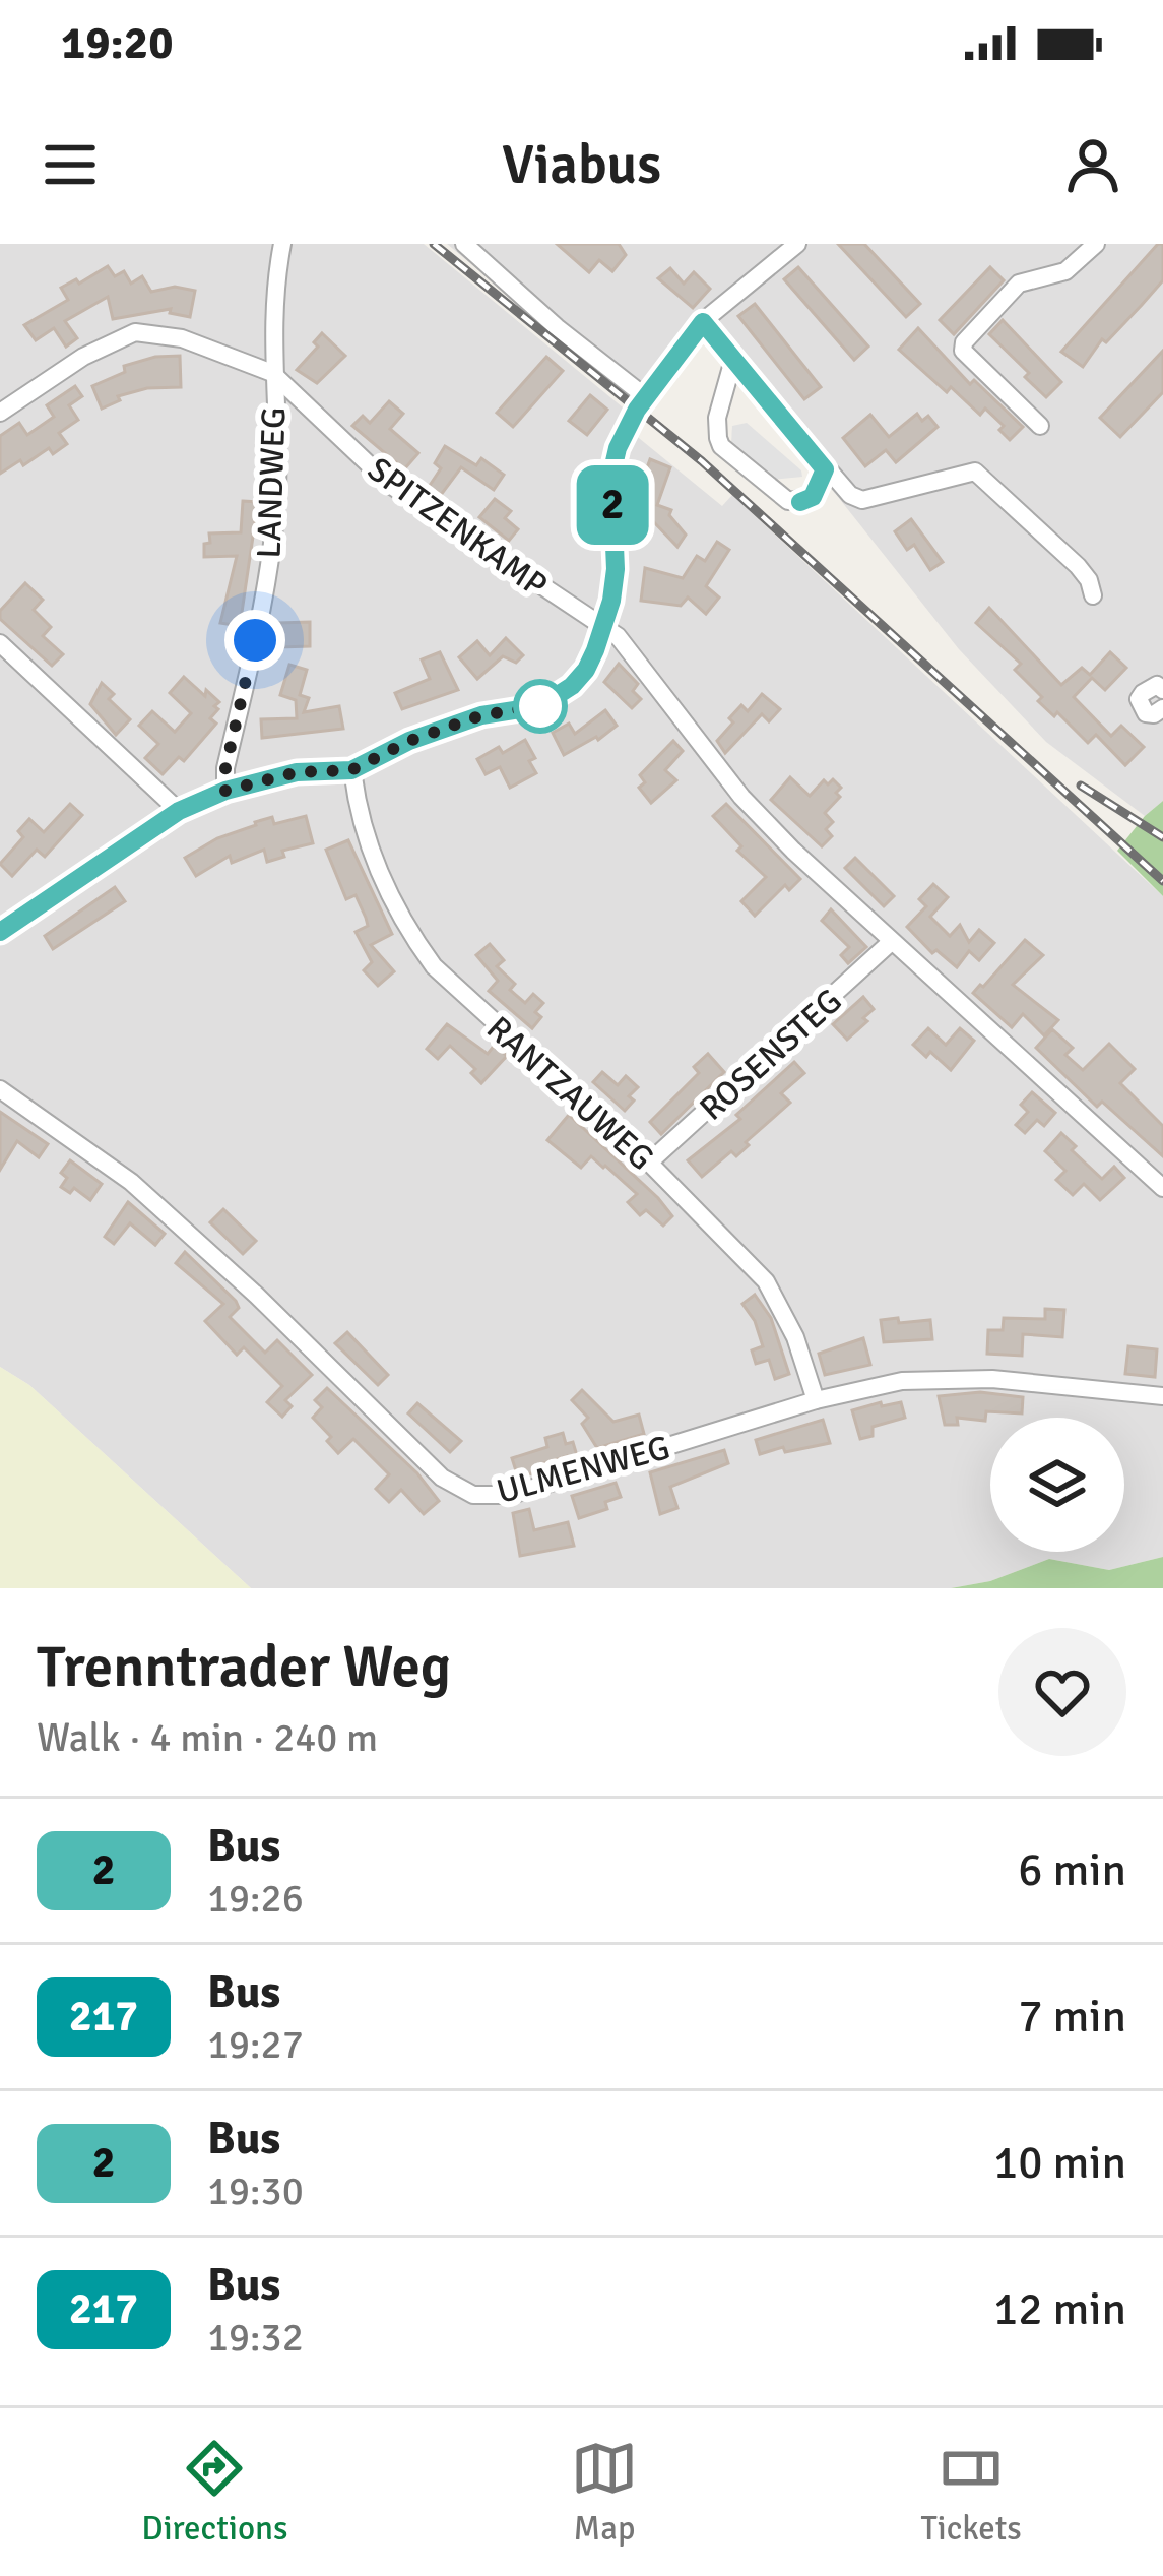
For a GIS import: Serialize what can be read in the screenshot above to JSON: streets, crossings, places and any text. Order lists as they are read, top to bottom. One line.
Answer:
{"streets":{"street":["LANDWEG","SPITZENKAMP","ROSENSTEG","RANTZAUWEG","ULMENWEG"]},"crossings":[["LANDWEG","SPITZENKAMP"],["SPITZENKAMP","ROSENSTEG"],["ROSENSTEG","RANTZAUWEG"],["RANTZAUWEG","ULMENWEG"]],"lines":["bus line 2"],"page":{"status":"19:20","header":"Viabus","on_map":"2","heading":["Trenntrader Weg","Walk · 4 min · 240 m"],"list":[{"mark":"2","name":"Bus","note":"19:26","value":"6 min"},{"mark":"217","name":"Bus","note":"19:27","value":"7 min"},{"mark":"2","name":"Bus","note":"19:30","value":"10 min"},{"mark":"217","name":"Bus","note":"19:32","value":"12 min"}],"tabs":["Directions","Map","Tickets"]}}
